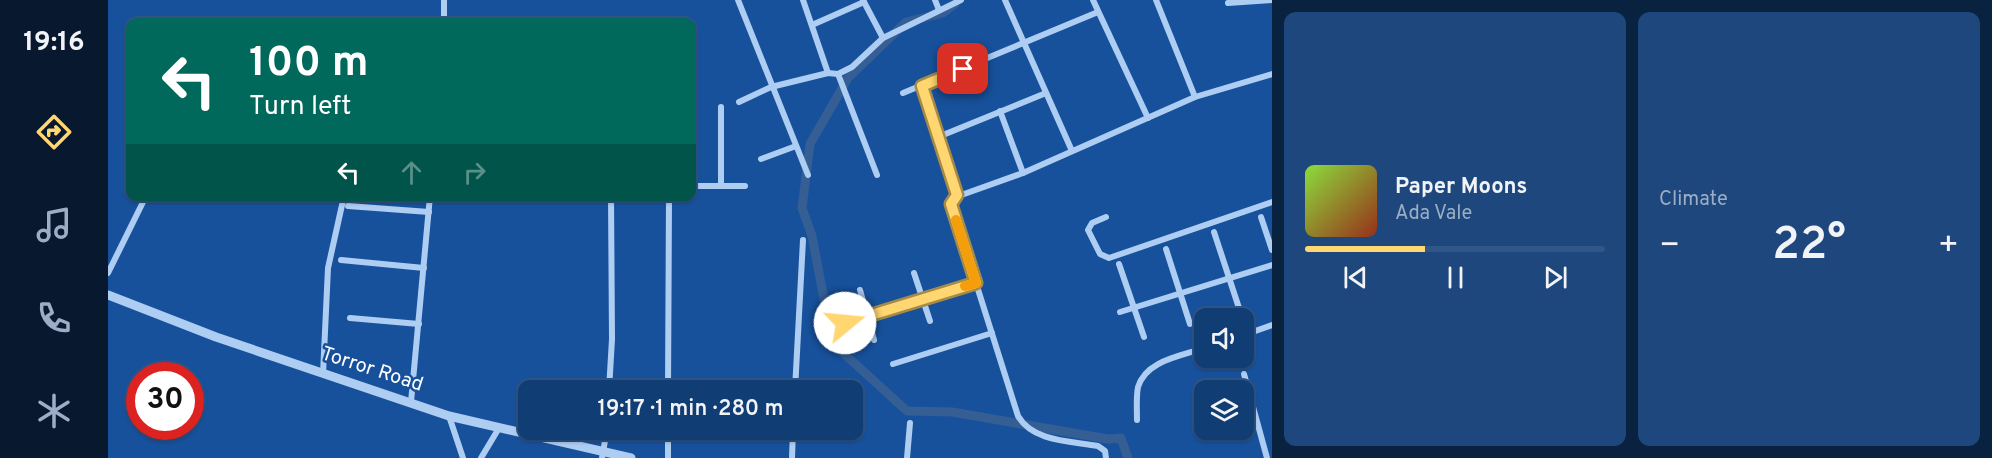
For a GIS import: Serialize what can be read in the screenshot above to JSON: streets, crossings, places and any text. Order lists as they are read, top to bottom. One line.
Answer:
{"streets":{"street":["Torror Road"]},"page":{"tabs":"19:16","tile":"Climate","turn":["100 m","Turn left"],"song":["Paper Moons","Ada Vale"],"heat":["−","22°","+"],"limit":"30","trip":"19:17 · 1 min · 280 m"}}
